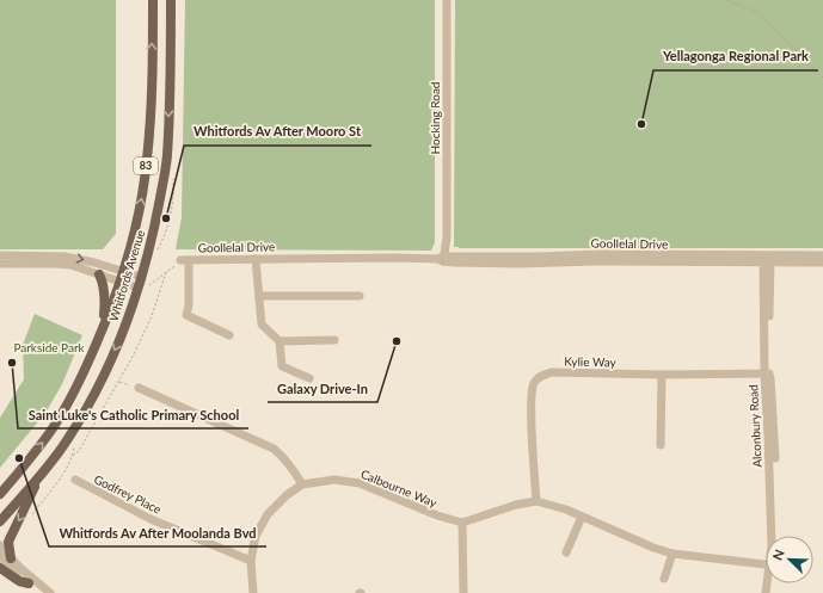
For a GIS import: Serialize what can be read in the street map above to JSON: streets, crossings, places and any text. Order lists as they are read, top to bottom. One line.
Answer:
{"streets":{"main road":["83","Whitfords Avenue"],"street":["Hocking Road","Goollelal Drive","Kylie Way","Alconbury Road","Calbourne Way","Godfrey Place"]},"crossings":[["Hocking Road","Goollelal Drive"],["Goollelal Drive","Alconbury Road"],["Kylie Way","Alconbury Road"],["Calbourne Way","Godfrey Place"]],"parks":["Parkside Park"],"places":["Yellagonga Regional Park","Whitfords Av After Mooro St","Galaxy Drive-In","Saint Luke's Catholic Primary School","Whitfords Av After Moolanda Bvd"],"north":"top left"}
